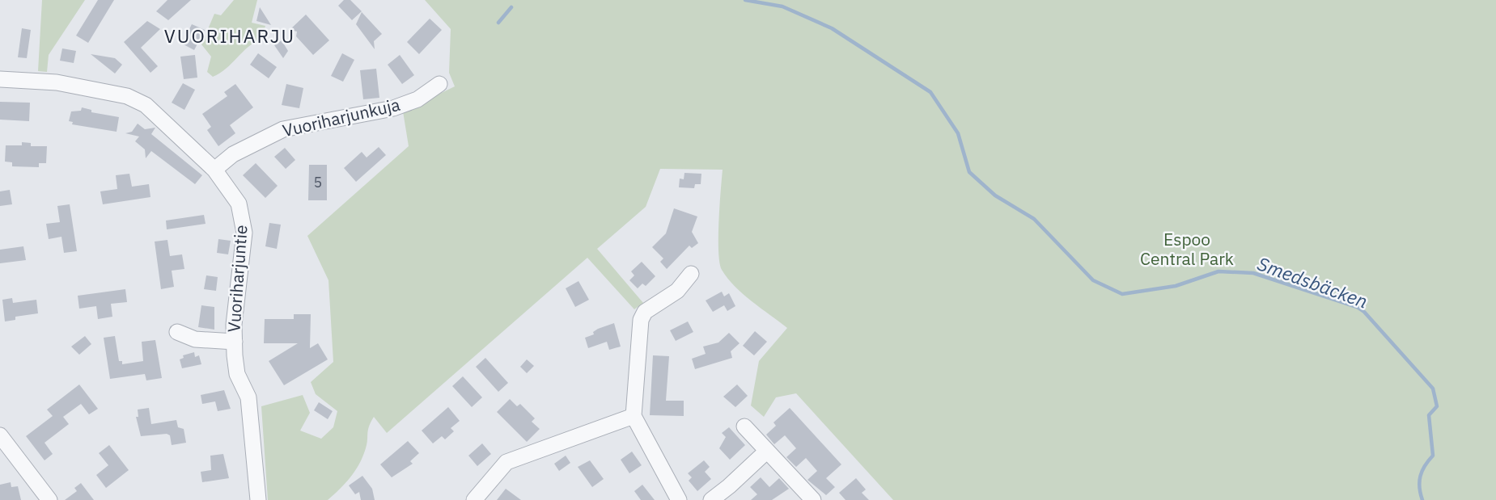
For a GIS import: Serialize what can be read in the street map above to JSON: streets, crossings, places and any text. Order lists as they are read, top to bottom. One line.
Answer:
{"streets":{"street":["Vuoriharjunkuja","Vuoriharjuntie"]},"crossings":[["Vuoriharjunkuja","Vuoriharjuntie"]],"districts":["VUORIHARJU"],"water":["Smedsbäcken"],"parks":["Espoo Central Park"],"house_numbers":["5"]}
